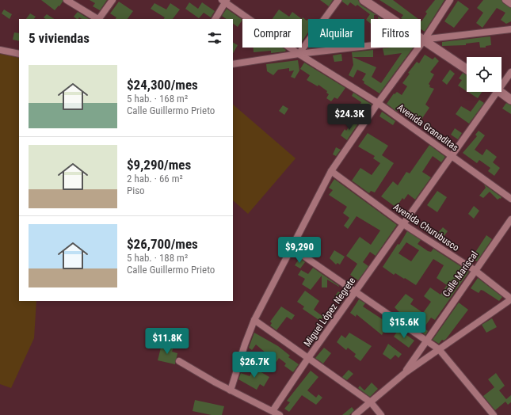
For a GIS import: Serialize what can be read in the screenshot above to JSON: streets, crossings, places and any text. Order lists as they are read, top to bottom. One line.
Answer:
{"streets":{"street":["Avenida Granaditas","Avenida Churubusco","Calle Mariscal","Miguel López Negrete"]},"crossings":[["Avenida Granaditas","Miguel López Negrete"],["Avenida Churubusco","Calle Mariscal"],["Avenida Churubusco","Miguel López Negrete"]],"page":{"chip":["Comprar","Alquilar","Filtros"],"heading":"5 viviendas","list":[{"name":"$24,300/mes","note":"5 hab. · 168 m² · Calle Guillermo Prieto"},{"name":"$9,290/mes","note":"2 hab. · 66 m² · Piso"},{"name":"$26,700/mes","note":"5 hab. · 188 m² · Calle Guillermo Prieto"}],"price":["$24.3K","$9,290","$15.6K","$11.8K","$26.7K"]}}
